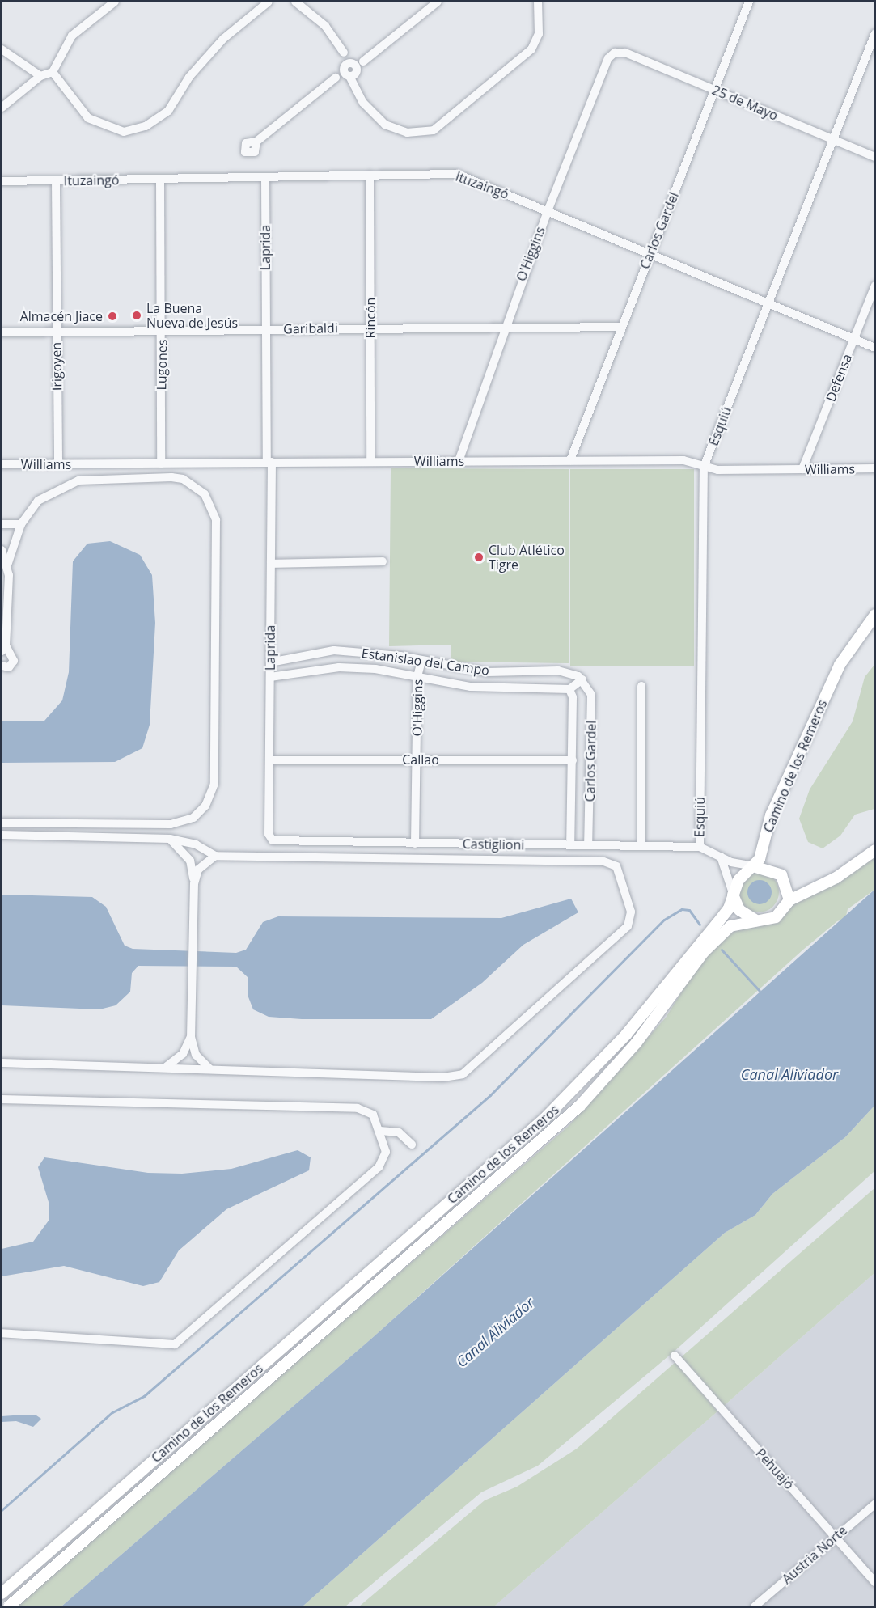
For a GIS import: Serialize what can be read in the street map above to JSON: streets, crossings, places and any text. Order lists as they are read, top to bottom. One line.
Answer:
{"streets":{"main road":["Camino de los Remeros"],"street":["25 de Mayo","Ituzaingó","Carlos Gardel","Laprida","O'Higgins","Rincón","Garibaldi","Lugones","Irigoyen","Defensa","Esquiú","Williams","Estanislao del Campo","Callao","Castiglioni","Pehuajó","Austria Norte"]},"crossings":[["25 de Mayo","Carlos Gardel"],["25 de Mayo","O'Higgins"],["25 de Mayo","Esquiú"],["Ituzaingó","Carlos Gardel"],["Ituzaingó","Laprida"],["Ituzaingó","O'Higgins"],["Ituzaingó","Rincón"],["Ituzaingó","Lugones"],["Ituzaingó","Irigoyen"],["Ituzaingó","Defensa"],["Ituzaingó","Esquiú"],["Carlos Gardel","Garibaldi"],["Carlos Gardel","Williams"],["Carlos Gardel","Estanislao del Campo"],["Carlos Gardel","Callao"],["Carlos Gardel","Castiglioni"],["Laprida","Garibaldi"],["Laprida","Williams"],["Laprida","Estanislao del Campo"],["Laprida","Callao"],["Laprida","Castiglioni"],["O'Higgins","Garibaldi"],["O'Higgins","Williams"],["O'Higgins","Estanislao del Campo"],["O'Higgins","Callao"],["O'Higgins","Castiglioni"],["Rincón","Garibaldi"],["Rincón","Williams"],["Garibaldi","Lugones"],["Garibaldi","Irigoyen"],["Lugones","Williams"],["Irigoyen","Williams"],["Defensa","Williams"],["Esquiú","Williams"],["Esquiú","Castiglioni"],["Camino de los Remeros","Castiglioni"],["Pehuajó","Austria Norte"]],"water":["Canal Aliviador"],"places":["La Buena Nueva de Jesús","Almacén Jiace","Club Atlético Tigre"]}
